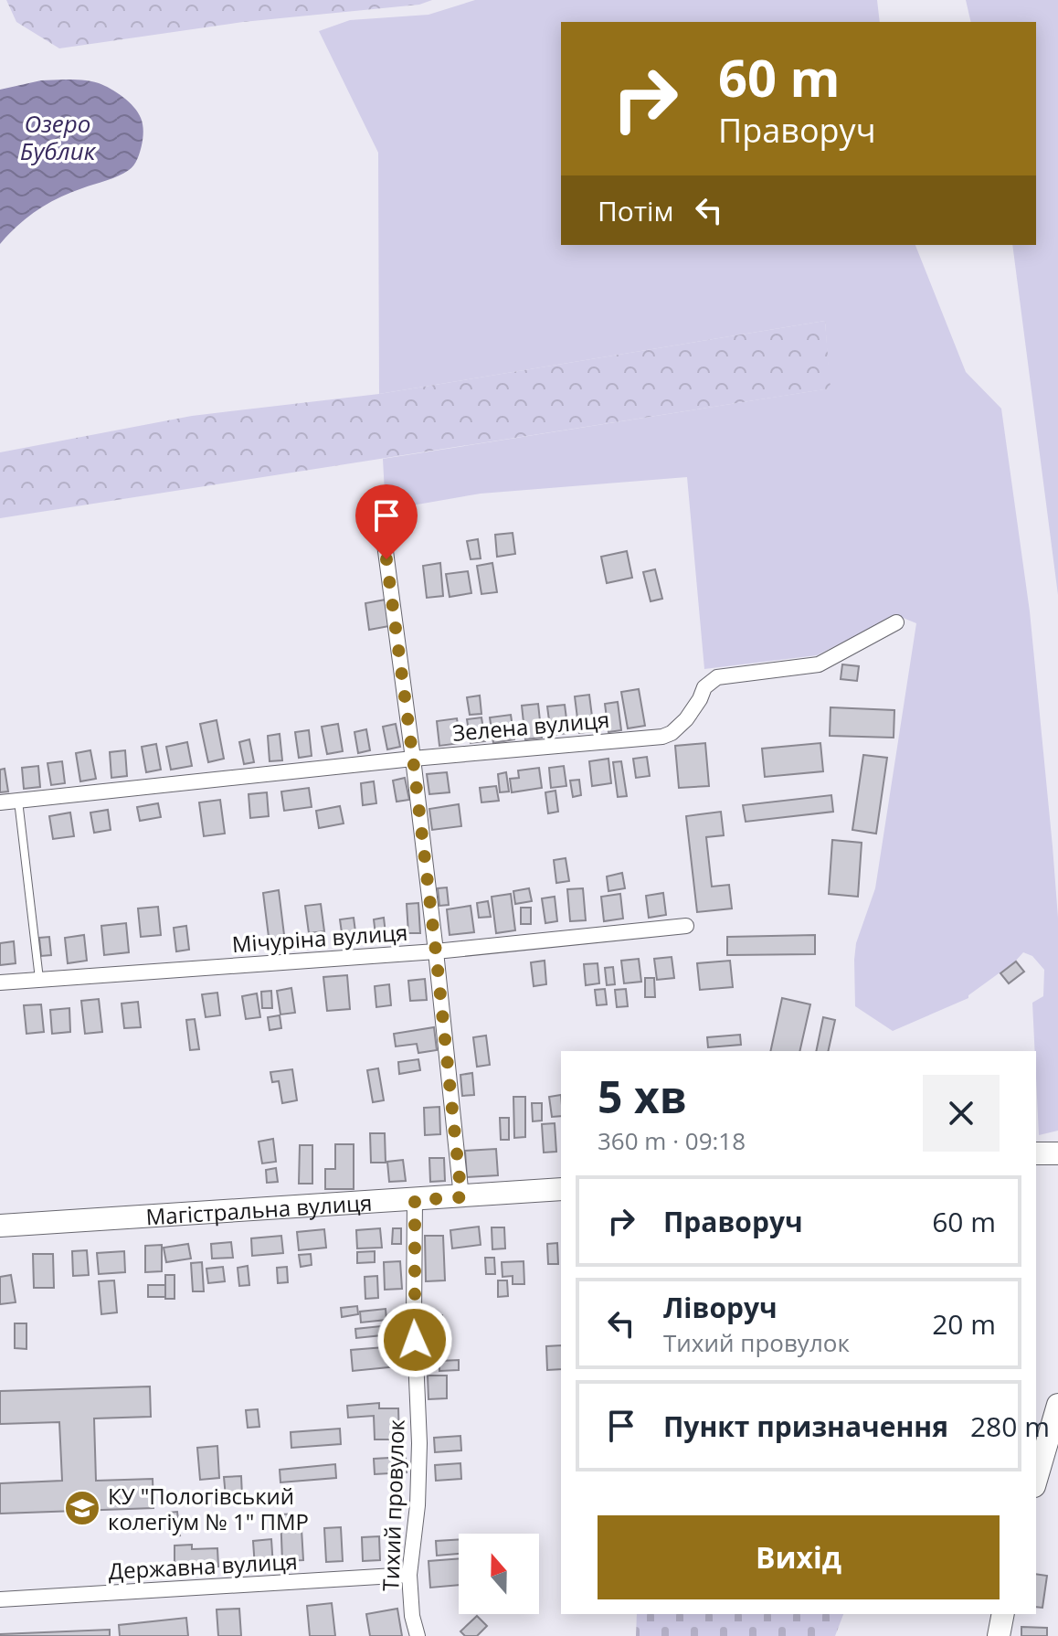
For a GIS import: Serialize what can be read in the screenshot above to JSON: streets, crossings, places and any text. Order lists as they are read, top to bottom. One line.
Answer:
{"streets":{"main road":["Магістральна вулиця"],"street":["Зелена вулиця","Мічуріна вулиця","Тихий провулок","Державна вулиця"]},"crossings":[["Магістральна вулиця","Тихий провулок"],["Тихий провулок","Державна вулиця"]],"water":["Озеро Бублик"],"places":{"school or university":["КУ \"Пологівський колегіум № 1\" ПМР"]},"north":"top","page":{"turn":["60 m","Праворуч"],"then":"Потім","heading":["5 хв","360 m · 09:18"],"list":[{"name":"Праворуч","value":"60 m"},{"name":"Ліворуч","note":"Тихий провулок","value":"20 m"},{"name":"Пункт призначення","value":"280 m"}],"buttons":"Вихід"}}
